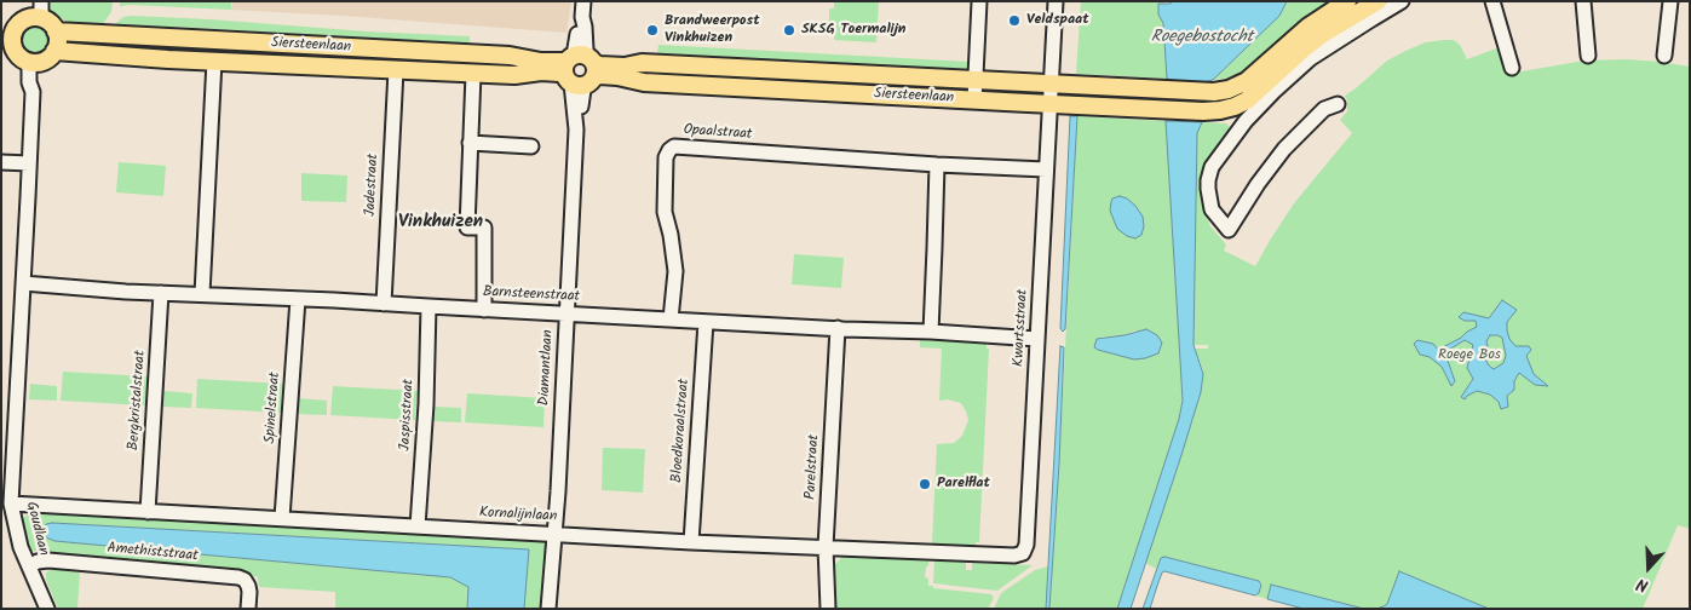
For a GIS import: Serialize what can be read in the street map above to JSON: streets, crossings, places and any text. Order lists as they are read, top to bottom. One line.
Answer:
{"streets":{"main road":["Siersteenlaan"],"street":["Opaalstraat","Jadestraat","Barnsteenstraat","Kwartsstraat","Diamantlaan","Bergkristalstraat","Spinelstraat","Jaspisstraat","Bloedkoraalstraat","Parelstraat","Kornalijnlaan","Goudlaan","Amethiststraat"]},"crossings":[["Siersteenlaan","Jadestraat"],["Siersteenlaan","Kwartsstraat"],["Siersteenlaan","Diamantlaan"],["Siersteenlaan","Goudlaan"],["Opaalstraat","Barnsteenstraat"],["Opaalstraat","Kwartsstraat"],["Jadestraat","Barnsteenstraat"],["Barnsteenstraat","Kwartsstraat"],["Barnsteenstraat","Diamantlaan"],["Barnsteenstraat","Bergkristalstraat"],["Barnsteenstraat","Spinelstraat"],["Barnsteenstraat","Jaspisstraat"],["Barnsteenstraat","Bloedkoraalstraat"],["Barnsteenstraat","Parelstraat"],["Barnsteenstraat","Goudlaan"],["Kwartsstraat","Kornalijnlaan"],["Diamantlaan","Kornalijnlaan"],["Bergkristalstraat","Kornalijnlaan"],["Spinelstraat","Kornalijnlaan"],["Jaspisstraat","Kornalijnlaan"],["Bloedkoraalstraat","Kornalijnlaan"],["Parelstraat","Kornalijnlaan"],["Kornalijnlaan","Goudlaan"],["Goudlaan","Amethiststraat"]],"districts":["Vinkhuizen"],"water":["Roegebostocht"],"parks":["Roege Bos"],"places":["Veldspaat","Brandweerpost Vinkhuizen","SKSG Toermalijn","Parelflat"],"north":"bottom"}
